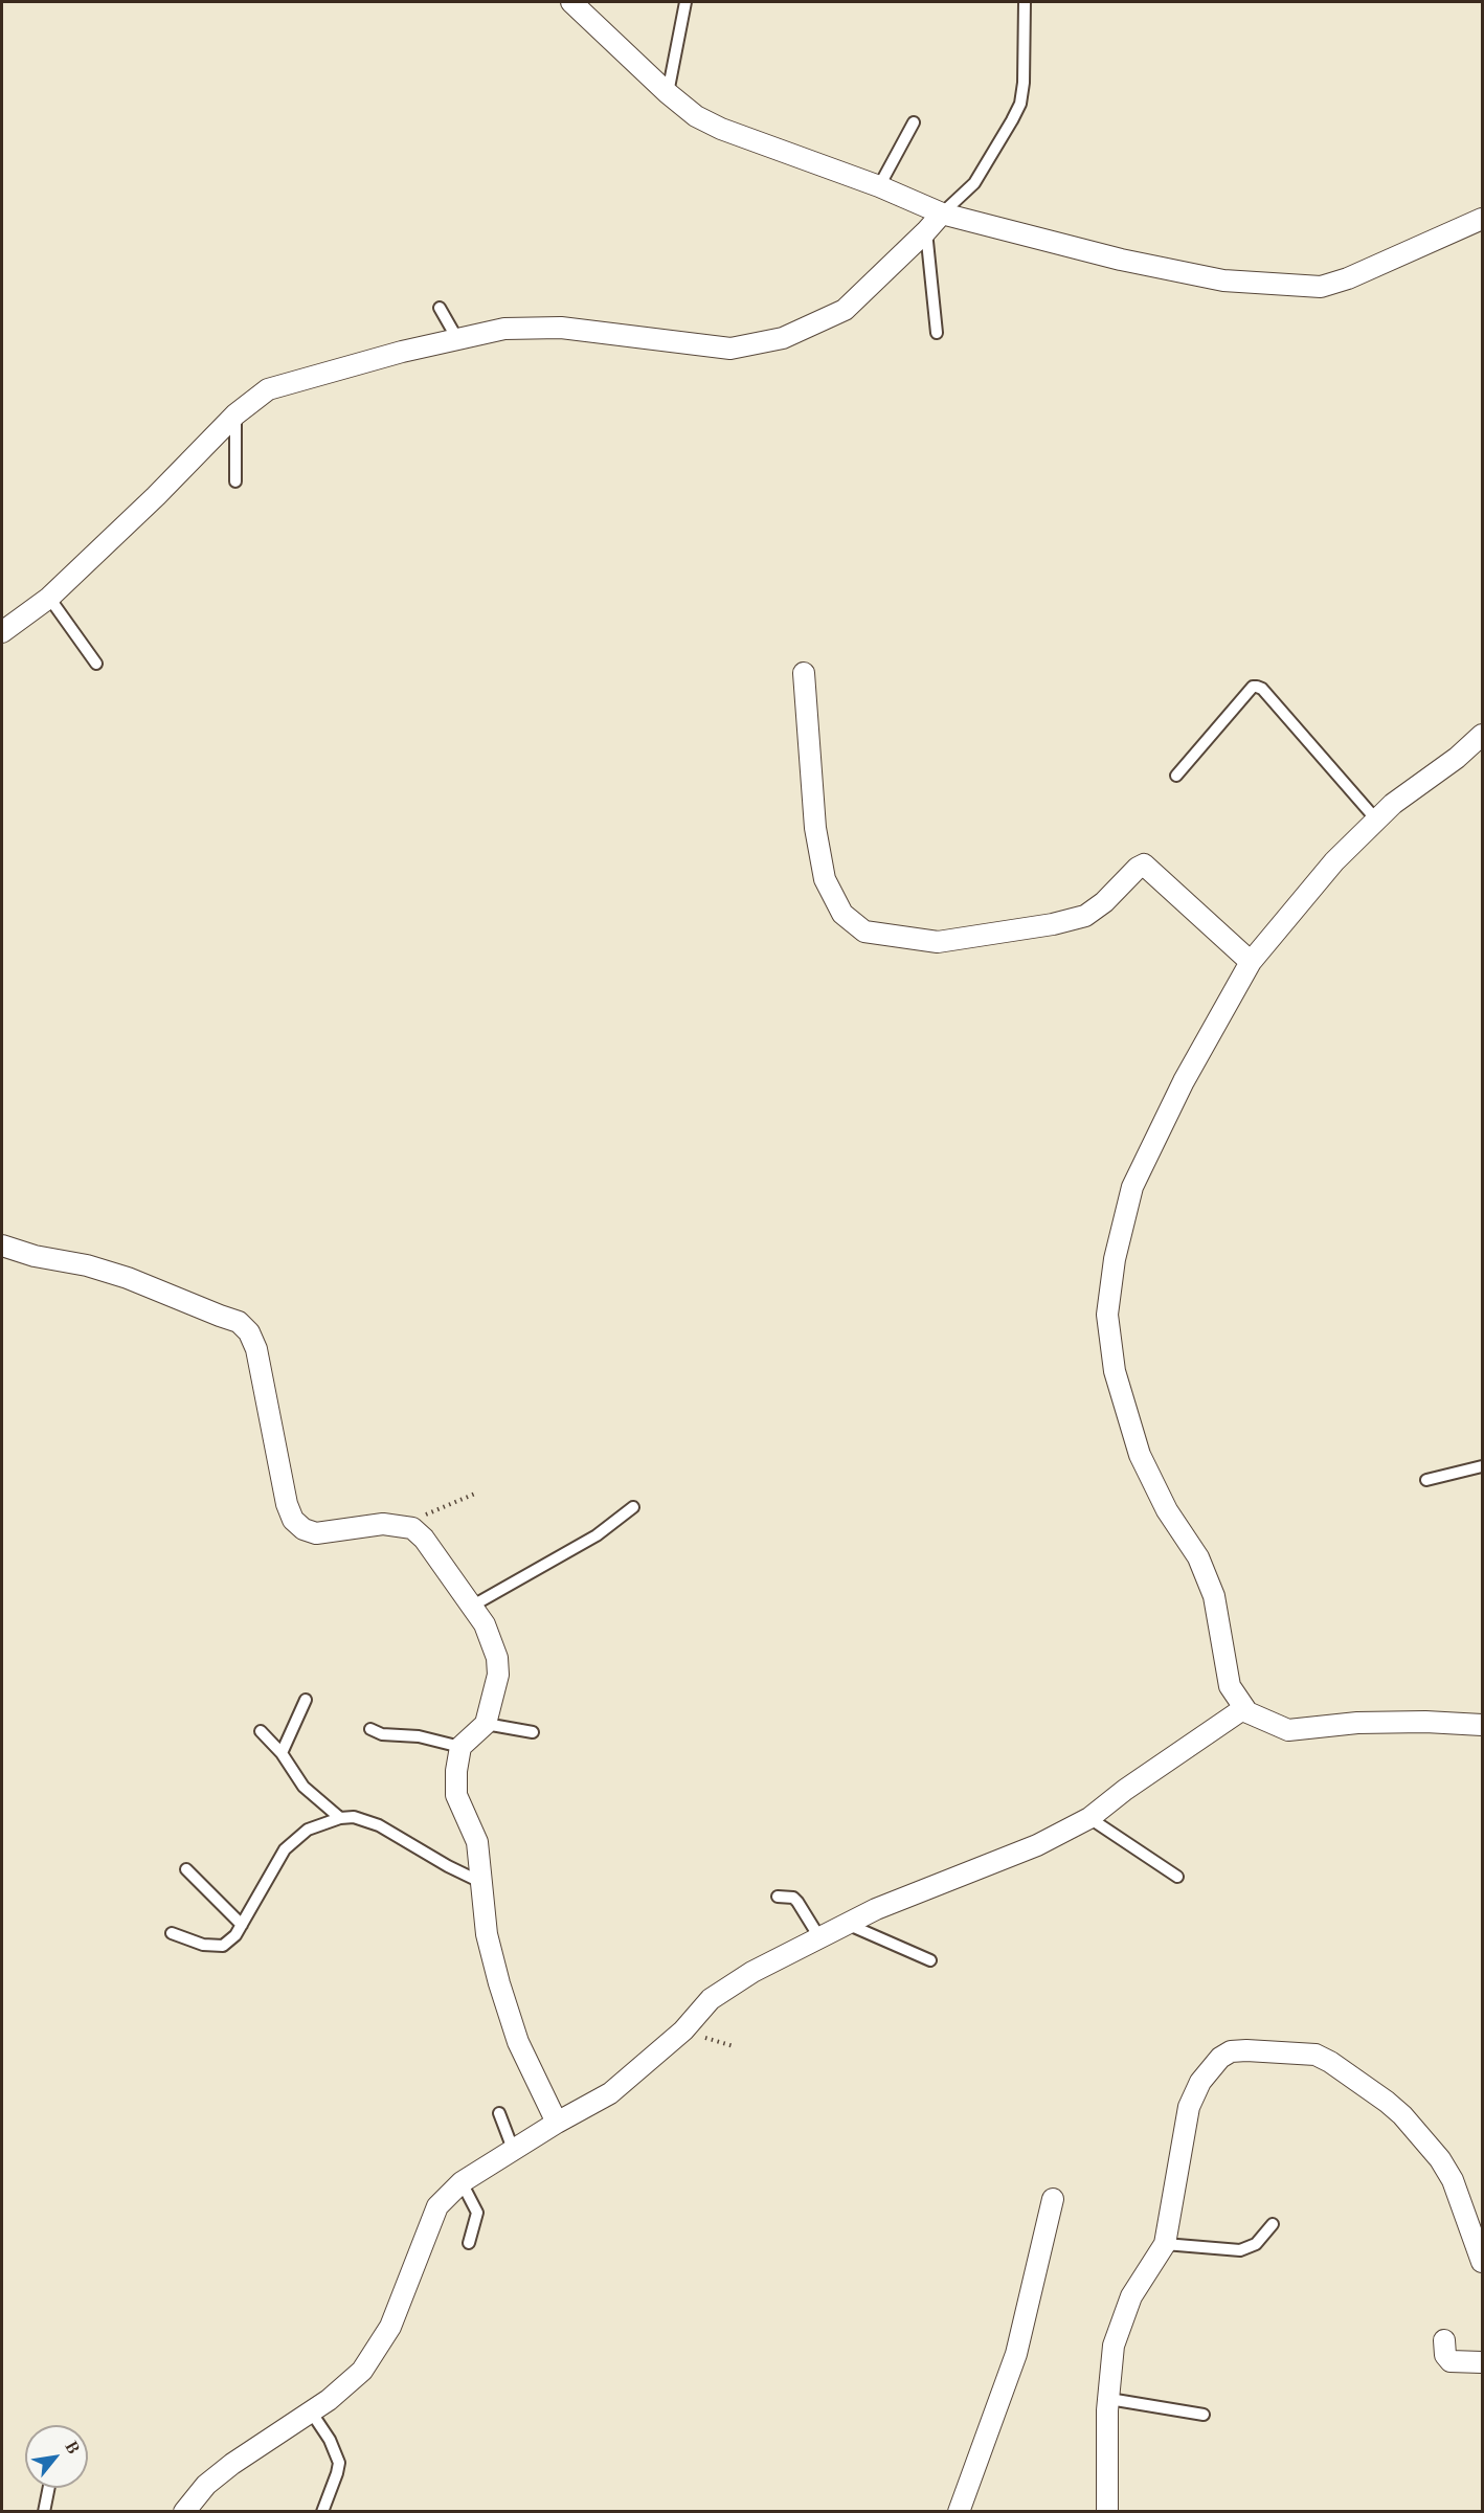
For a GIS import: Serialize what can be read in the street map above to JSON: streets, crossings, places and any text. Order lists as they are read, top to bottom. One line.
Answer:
{"north":"top right"}
